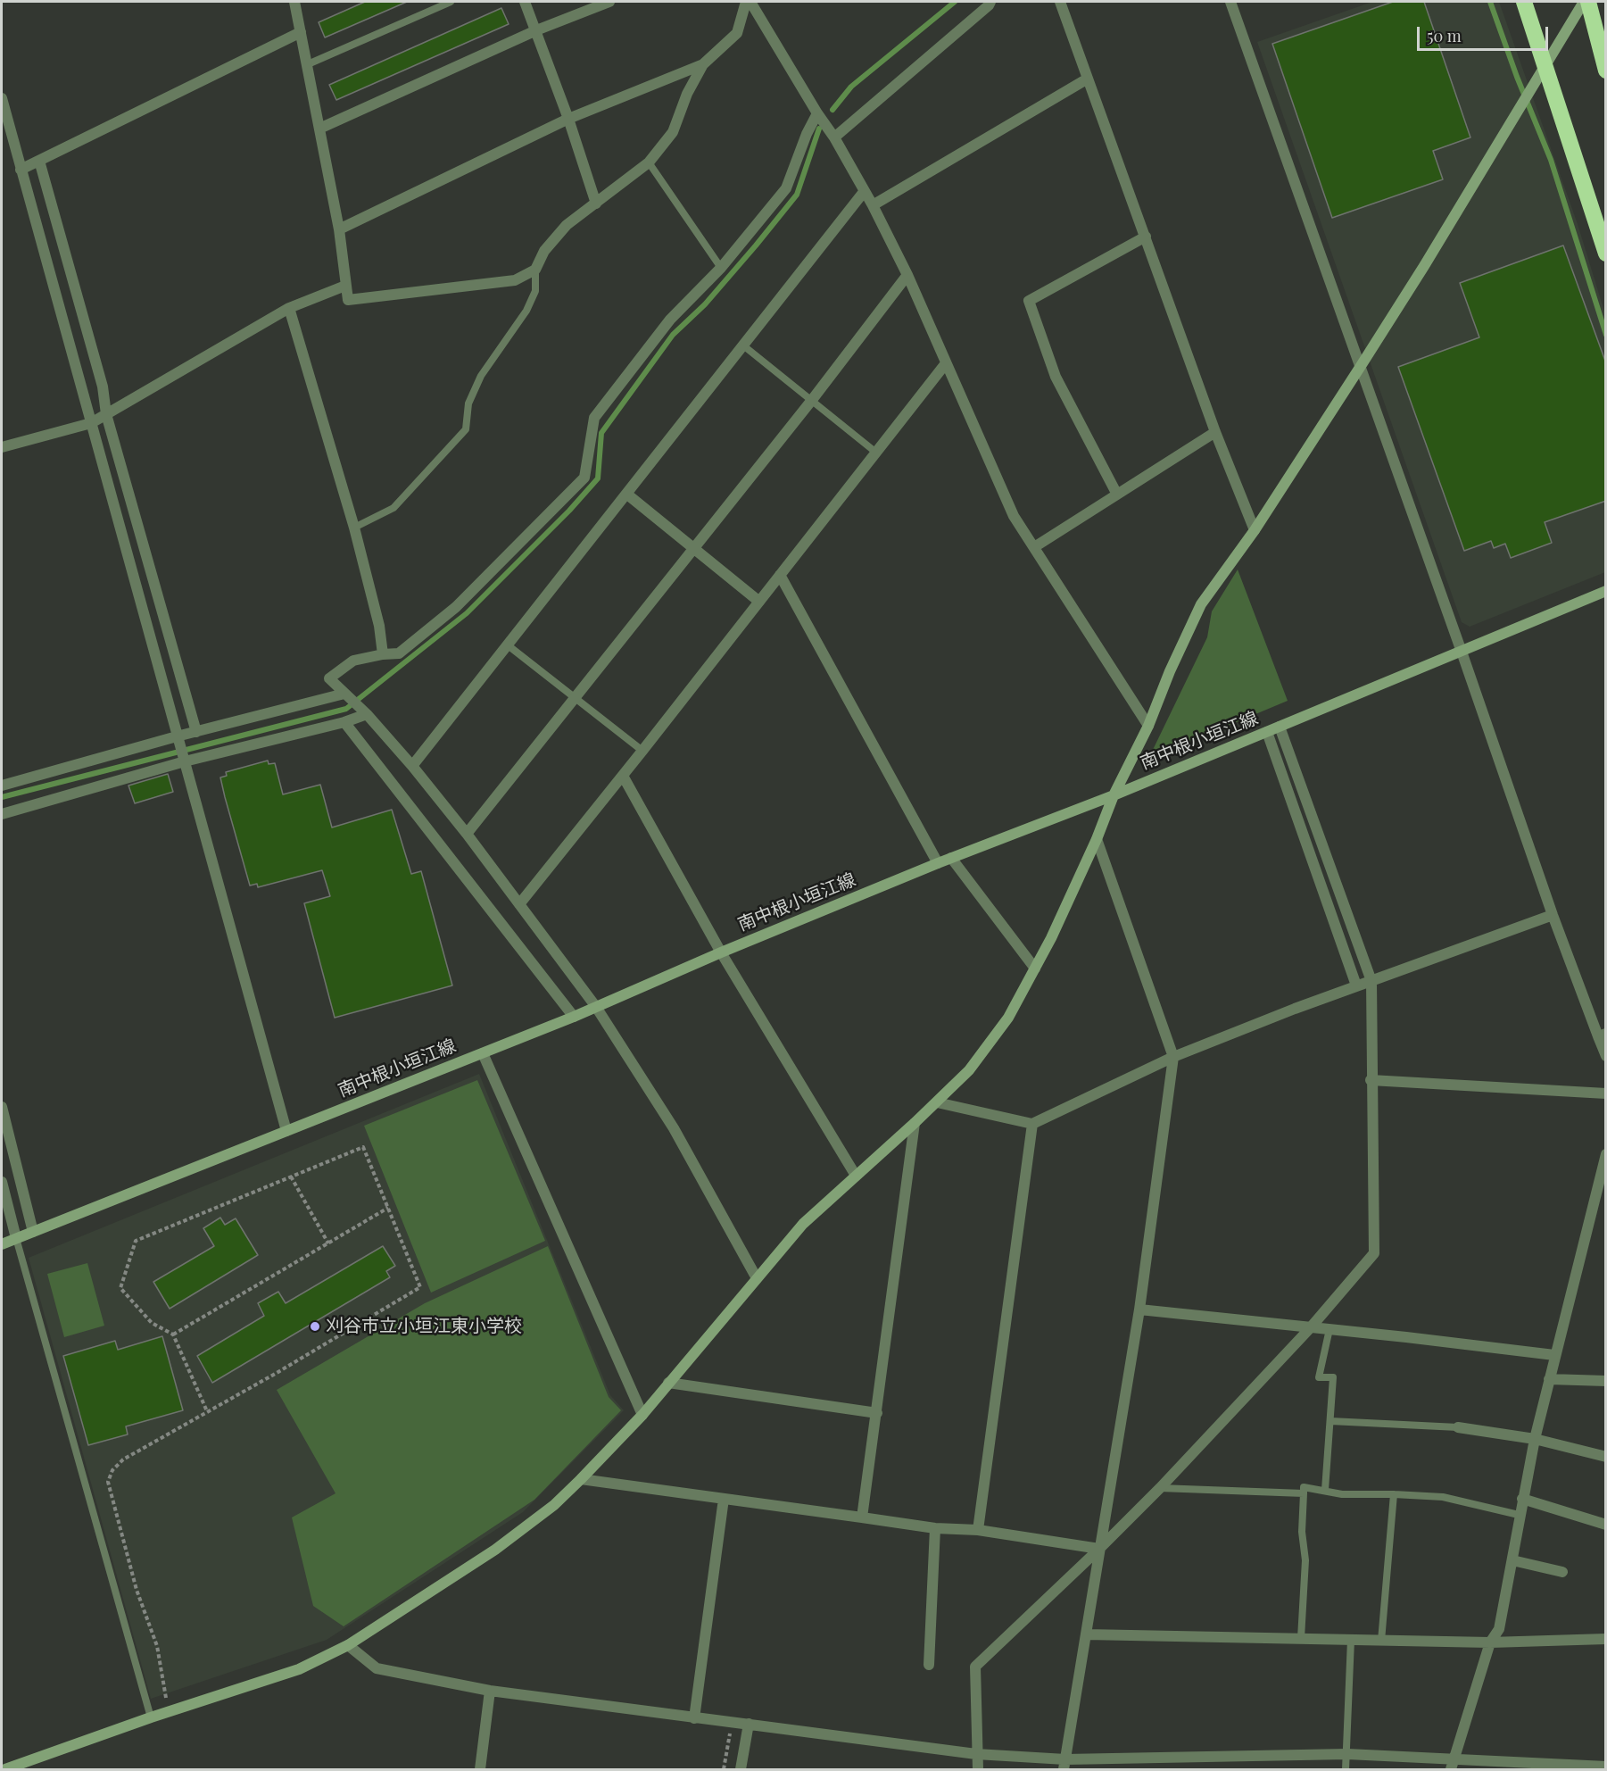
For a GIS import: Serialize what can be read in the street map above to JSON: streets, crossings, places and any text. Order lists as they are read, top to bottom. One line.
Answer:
{"streets":{"street":["南中根小垣江線"]},"places":["刈谷市立小垣江東小学校"],"scale_bar":"50 m"}
